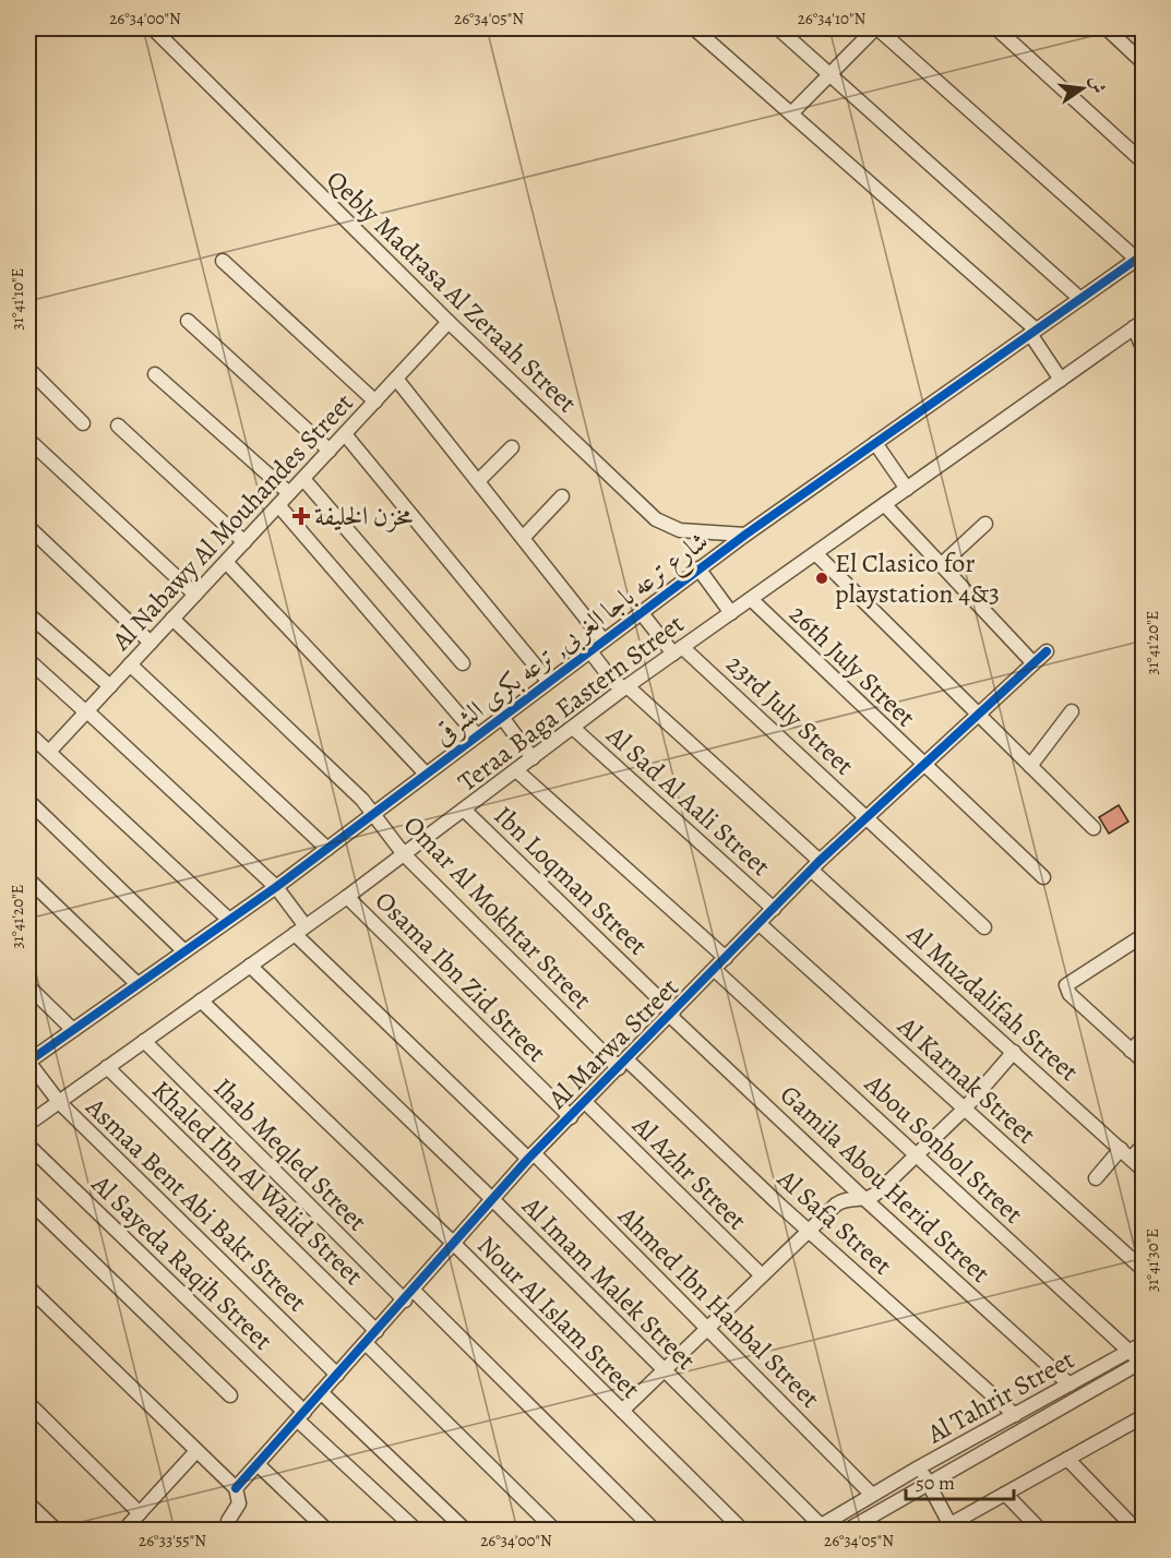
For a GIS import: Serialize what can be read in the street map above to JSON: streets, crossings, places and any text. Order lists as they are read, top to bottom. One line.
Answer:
{"streets":{"street":["Qebly Madrasa Al Zeraah Street","Al Nabawy Al Mouhandes Street","شارع ترعه باجا الغربى, ترعه بكرى الشرقى","26th July Street","Teraa Baga Eastern Street","23rd July Street","Al Sad Al Aali Street","Ibn Loqman Street","Omar Al Mokhtar Street","Osama Ibn Zid Street","Al Muzdalifah Street","Al Marwa Street","Al Karnak Street","Abou Sonbol Street","Ihab Meqled Street","Al Azhr Street","Khaled Ibn Al Walid Street","Gamila Abou Herid Street","Asmaa Bent Abi Bakr Street","Al Safa Street","Al Sayeda Raqih Street","Al Imam Malek Street","Ahmed Ibn Hanbal Street","Nour Al Islam Street","Al Tahrir Street"]},"crossings":[["Qebly Madrasa Al Zeraah Street","Al Nabawy Al Mouhandes Street"],["Qebly Madrasa Al Zeraah Street","شارع ترعه باجا الغربى, ترعه بكرى الشرقى"],["Al Nabawy Al Mouhandes Street","Omar Al Mokhtar Street"],["Al Nabawy Al Mouhandes Street","Ahmed Ibn Hanbal Street"],["شارع ترعه باجا الغربى, ترعه بكرى الشرقى","23rd July Street"],["شارع ترعه باجا الغربى, ترعه بكرى الشرقى","Omar Al Mokhtar Street"],["شارع ترعه باجا الغربى, ترعه بكرى الشرقى","Al Muzdalifah Street"],["شارع ترعه باجا الغربى, ترعه بكرى الشرقى","Asmaa Bent Abi Bakr Street"],["شارع ترعه باجا الغربى, ترعه بكرى الشرقى","Ahmed Ibn Hanbal Street"],["26th July Street","Teraa Baga Eastern Street"],["26th July Street","Al Marwa Street"],["Teraa Baga Eastern Street","23rd July Street"],["Teraa Baga Eastern Street","Al Sad Al Aali Street"],["Teraa Baga Eastern Street","Ibn Loqman Street"],["Teraa Baga Eastern Street","Omar Al Mokhtar Street"],["Teraa Baga Eastern Street","Osama Ibn Zid Street"],["Teraa Baga Eastern Street","Al Muzdalifah Street"],["Teraa Baga Eastern Street","Ihab Meqled Street"],["Teraa Baga Eastern Street","Khaled Ibn Al Walid Street"],["Teraa Baga Eastern Street","Asmaa Bent Abi Bakr Street"],["Teraa Baga Eastern Street","Al Imam Malek Street"],["Teraa Baga Eastern Street","Ahmed Ibn Hanbal Street"],["Teraa Baga Eastern Street","Nour Al Islam Street"],["23rd July Street","Al Marwa Street"],["Al Sad Al Aali Street","Al Marwa Street"],["Ibn Loqman Street","Al Marwa Street"],["Ibn Loqman Street","Gamila Abou Herid Street"],["Omar Al Mokhtar Street","Al Marwa Street"],["Omar Al Mokhtar Street","Al Safa Street"],["Osama Ibn Zid Street","Al Marwa Street"],["Al Muzdalifah Street","Al Marwa Street"],["Al Marwa Street","Al Karnak Street"],["Al Marwa Street","Abou Sonbol Street"],["Al Marwa Street","Ihab Meqled Street"],["Al Marwa Street","Al Azhr Street"],["Al Marwa Street","Khaled Ibn Al Walid Street"],["Al Marwa Street","Gamila Abou Herid Street"],["Al Marwa Street","Asmaa Bent Abi Bakr Street"],["Al Marwa Street","Al Safa Street"],["Al Marwa Street","Al Sayeda Raqih Street"],["Al Marwa Street","Al Imam Malek Street"],["Al Marwa Street","Ahmed Ibn Hanbal Street"],["Al Marwa Street","Nour Al Islam Street"],["Abou Sonbol Street","Al Tahrir Street"],["Gamila Abou Herid Street","Al Tahrir Street"],["Al Safa Street","Al Tahrir Street"],["Al Imam Malek Street","Al Tahrir Street"],["Ahmed Ibn Hanbal Street","Al Tahrir Street"]],"places":{"health":["مخزن الخليفة"],"other":["El Clasico for playstation 4&3"]},"scale_bar":"50 m","north":"right","coordinates":["26°34'00\"N","26°34'05\"N","26°34'10\"N","31°41'10\"E","31°41'20\"E","31°41'30\"E","26°33'55\"N"]}
